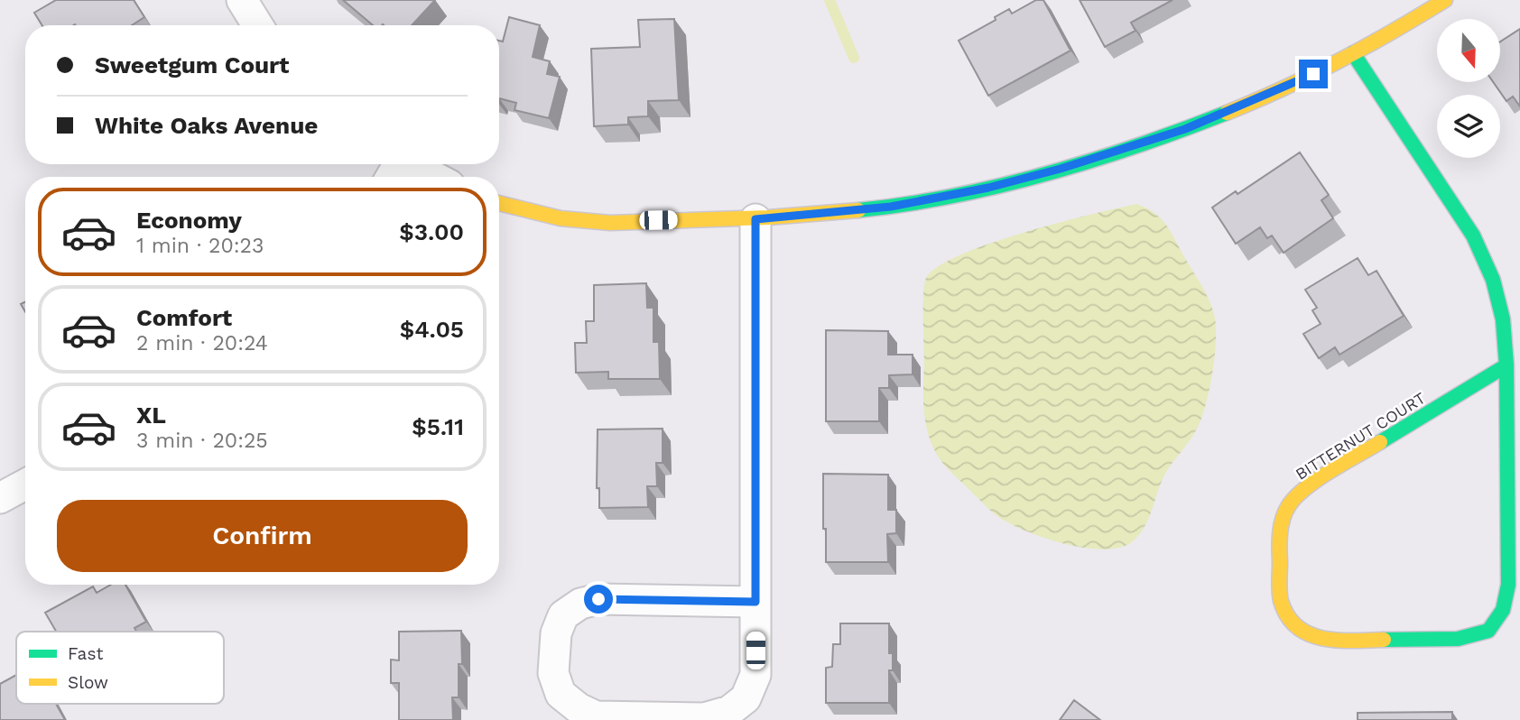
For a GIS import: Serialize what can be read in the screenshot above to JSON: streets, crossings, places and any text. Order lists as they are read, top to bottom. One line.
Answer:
{"streets":{"street":["BITTERNUT COURT"]},"legend":["Fast","Slow"],"north":"bottom","page":{"banner":["Sweetgum Court","White Oaks Avenue"],"list":[{"name":"Economy","note":"1 min · 20:23","value":"$3.00"},{"name":"Comfort","note":"2 min · 20:24","value":"$4.05"},{"name":"XL","note":"3 min · 20:25","value":"$5.11"}],"buttons":"Confirm"}}
